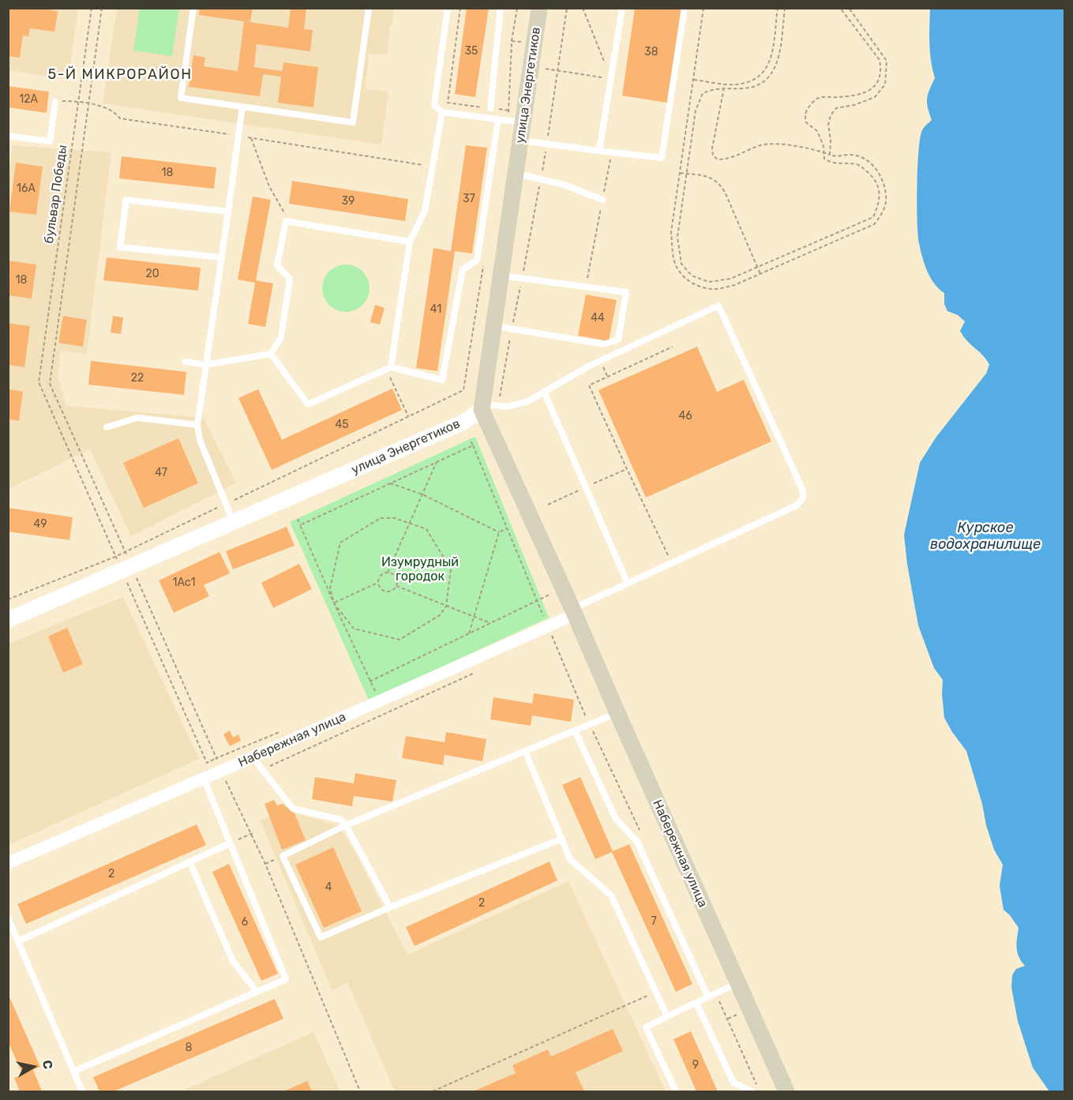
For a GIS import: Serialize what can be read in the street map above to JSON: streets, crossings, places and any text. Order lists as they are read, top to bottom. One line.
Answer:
{"streets":{"main road":["улица Энергетиков","Набережная улица"],"path":["бульвар Победы"]},"crossings":[["улица Энергетиков","бульвар Победы"],["улица Энергетиков","Набережная улица"]],"districts":["5-Й МИКРОРАЙОН"],"water":["Курское водохранилище"],"parks":["Изумрудный городок"],"house_numbers":["35","38","12А","18","16А","37","39","20","18","41","44","22","46","45","47","49","1Ас1","2","4","2","7","6","8","9"],"north":"right"}
